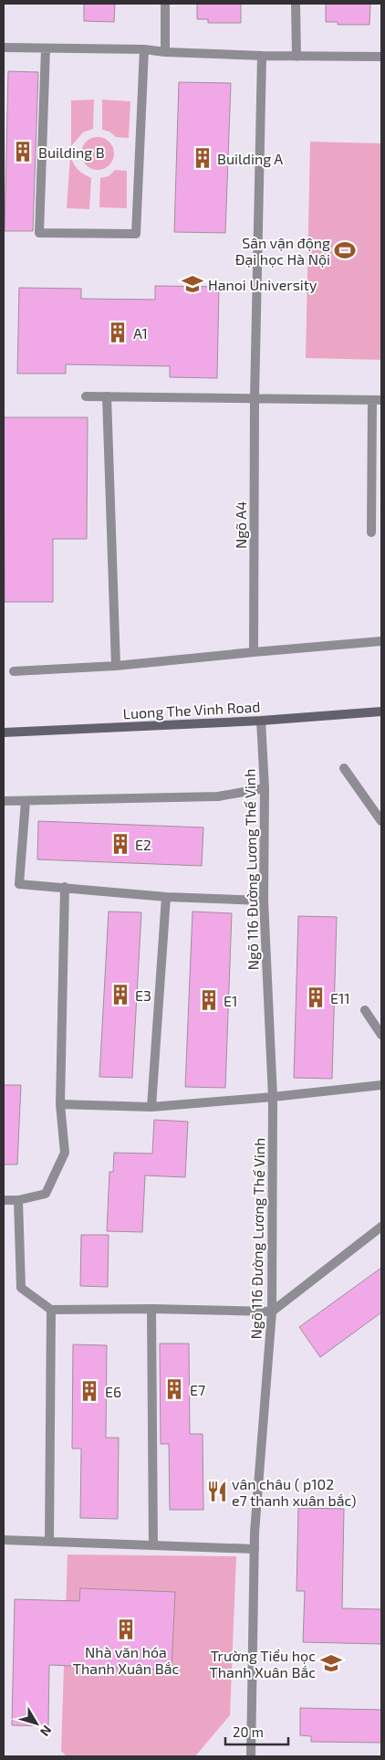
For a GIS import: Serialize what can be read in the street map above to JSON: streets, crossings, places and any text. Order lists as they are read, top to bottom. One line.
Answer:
{"streets":{"street":["Ngõ A4","Luong The Vinh Road","Ngõ 116 Đường Lương Thế Vinh"]},"crossings":[["Luong The Vinh Road","Ngõ 116 Đường Lương Thế Vinh"]],"places":{"building":["Building B","Building A","A1","E2","E3","E11","E1","E7","E6","Nhà văn hóa Thanh Xuân Bắc"],"sports":["Sân vận động Đại học Hà Nội"],"school or university":["Hanoi University","Trường Tiểu học Thanh Xuân Bắc"],"restaurant":["vân châu ( p102 e7 thanh xuân bắc)"]},"scale_bar":"20 m","north":"bottom right"}
